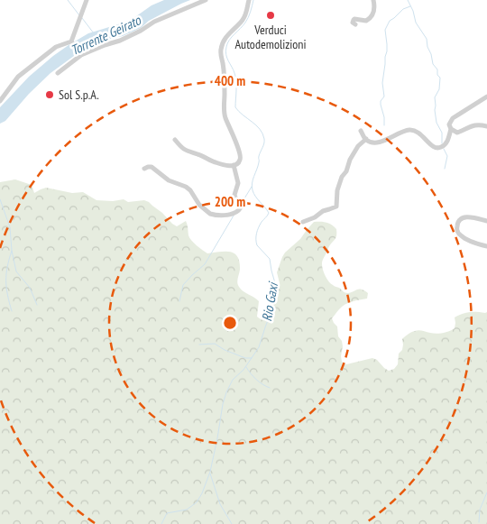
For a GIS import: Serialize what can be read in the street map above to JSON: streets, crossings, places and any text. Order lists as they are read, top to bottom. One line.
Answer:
{"water":["Torrente Geirato","Rio Gaxi"],"places":["Verduci Autodemolizioni","Sol S.p.A."],"rings":["400 m","200 m"]}
